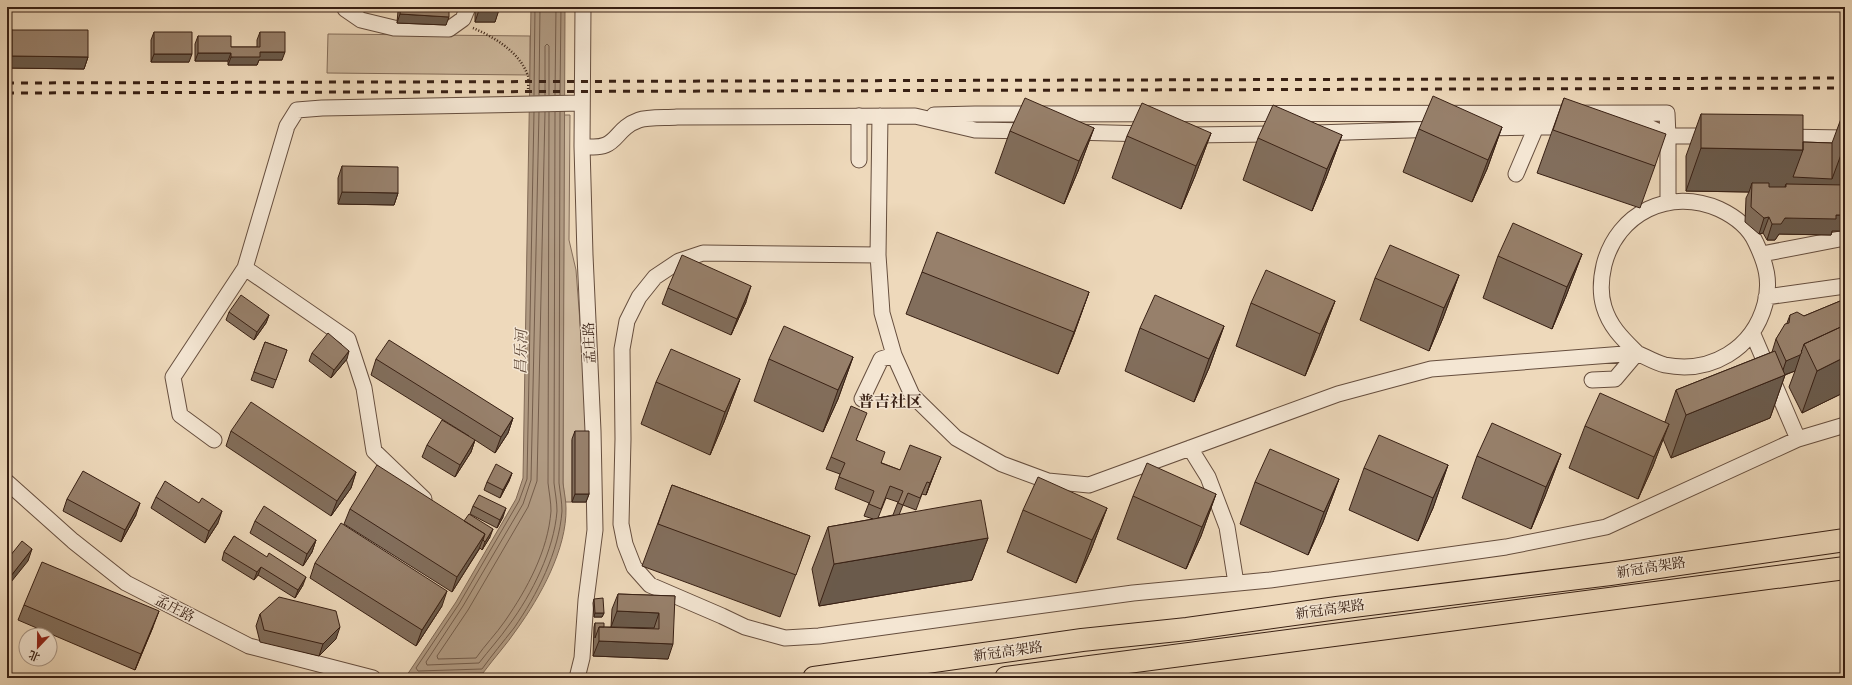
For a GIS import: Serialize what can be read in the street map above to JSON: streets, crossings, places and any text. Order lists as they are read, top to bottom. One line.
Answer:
{"streets":{"highway":["新冠高架路"],"street":["孟庄路"]},"districts":["普吉社区"],"water":["昌乐河"],"north":"bottom"}
